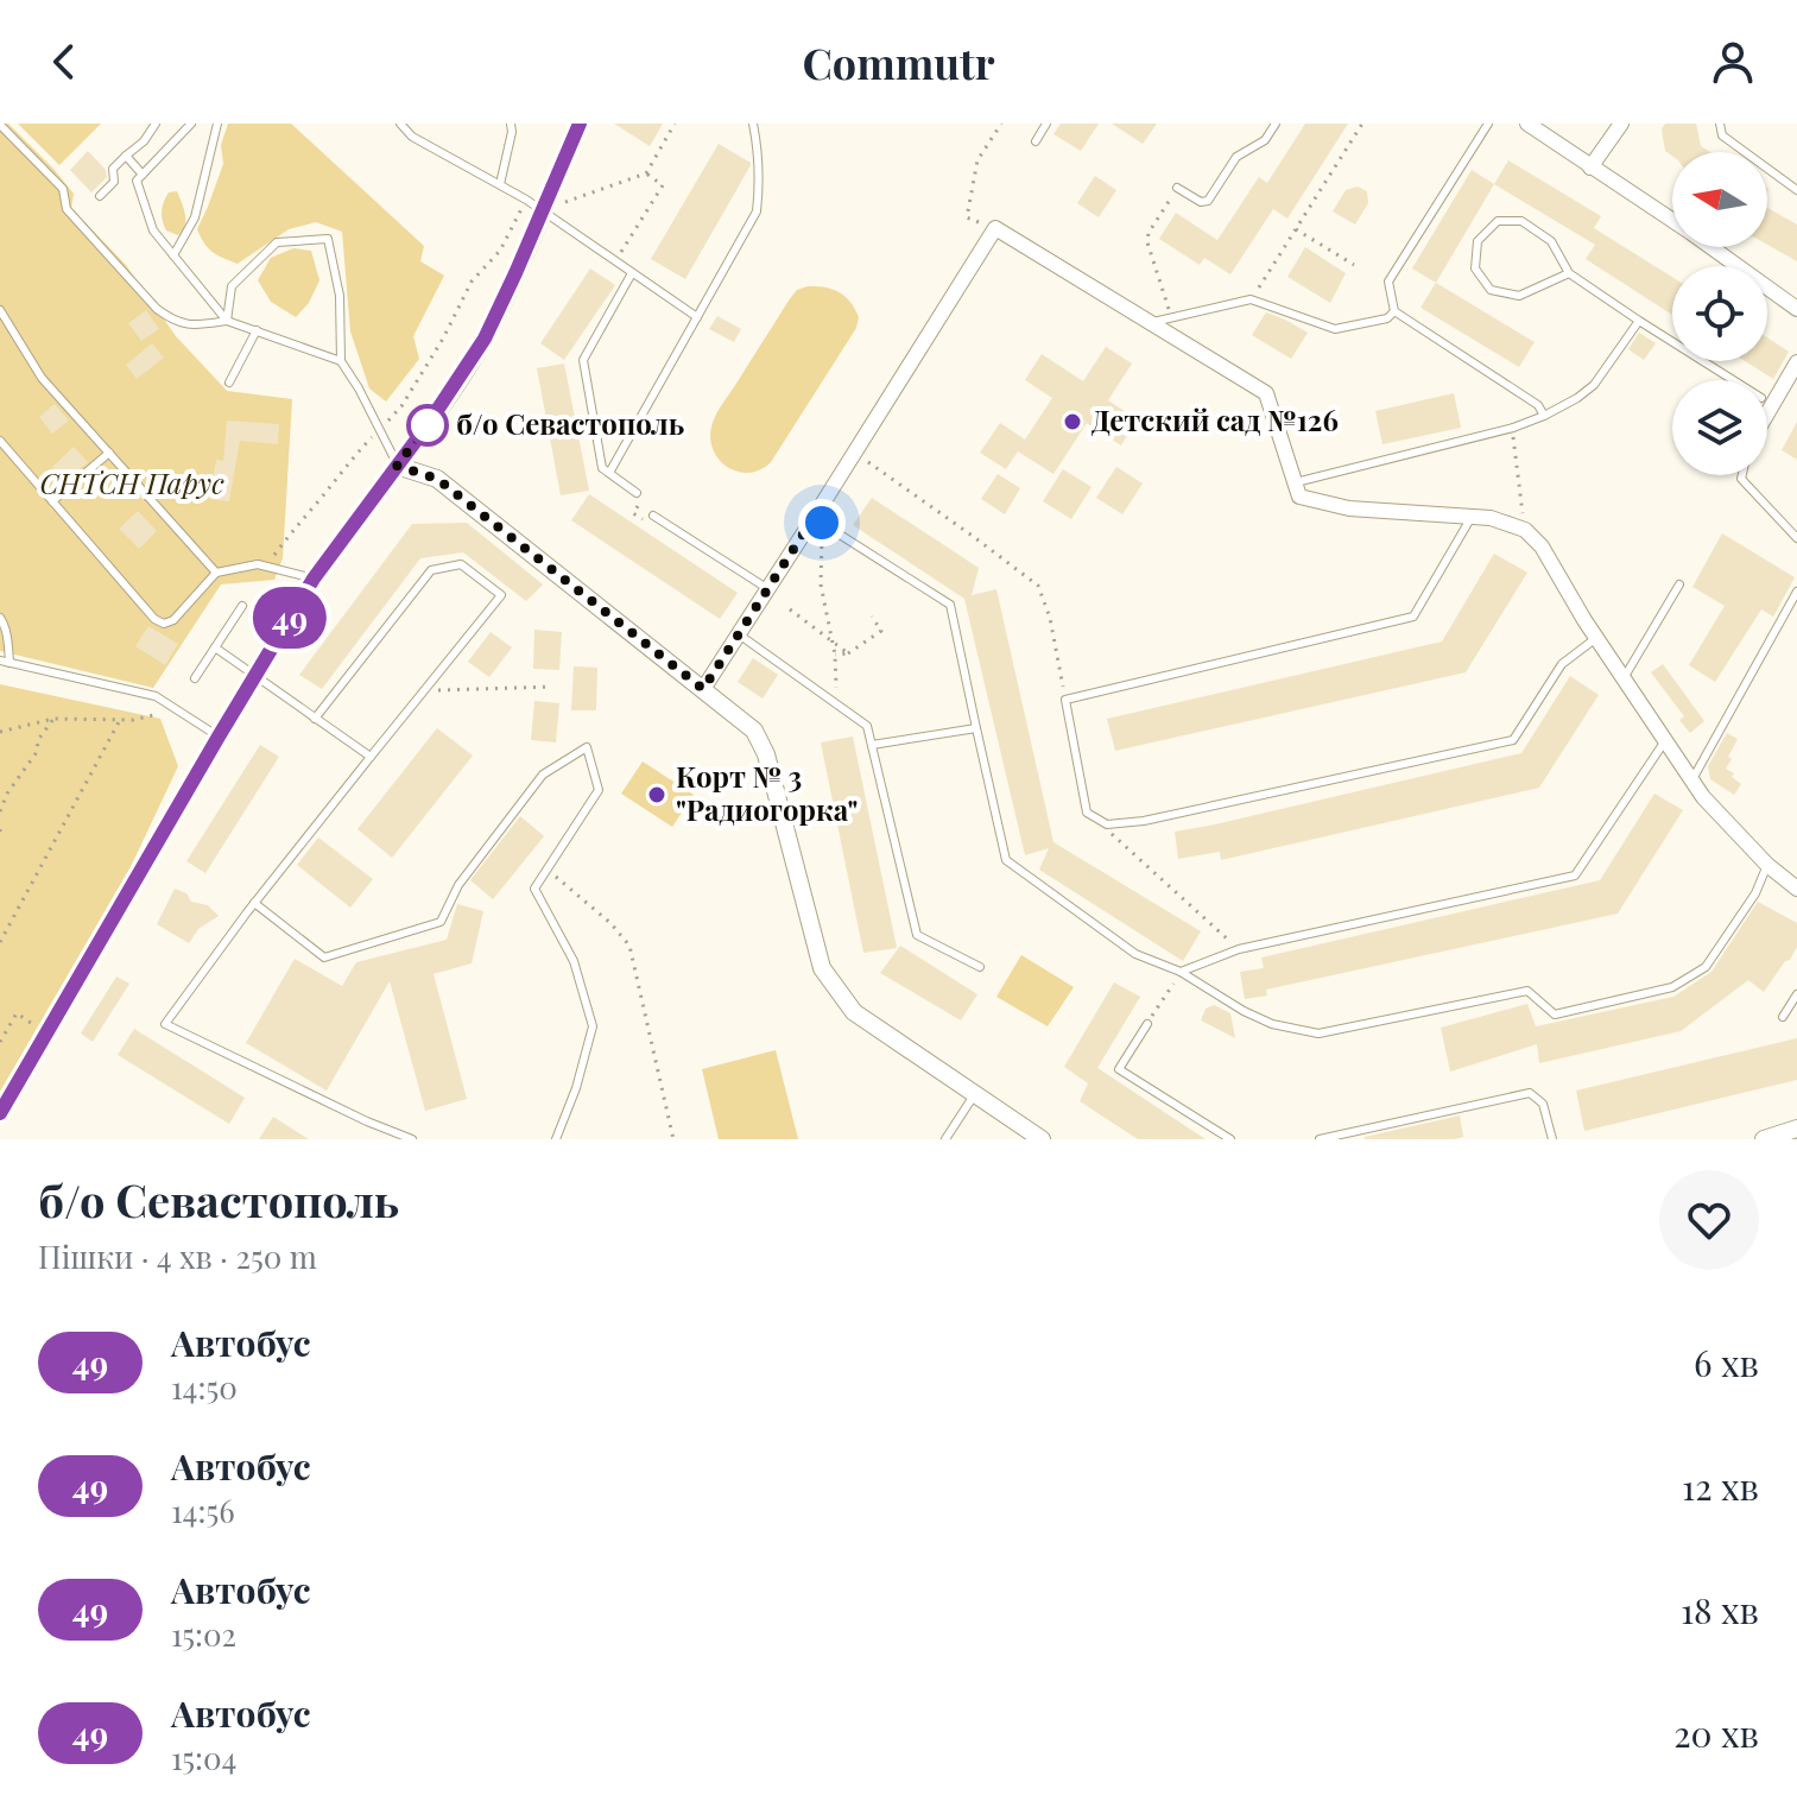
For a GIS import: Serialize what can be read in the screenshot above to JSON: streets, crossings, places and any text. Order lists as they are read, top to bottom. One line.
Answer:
{"parks":["СНТСН Парус"],"places":["Детский сад №126","б/о Севастополь","Корт № 3 \"Радиогорка\""],"lines":["bus line 49"],"north":"left","page":{"header":"Commutr","on_map":"49","heading":["б/о Севастополь","Пішки · 4 хв · 250 m"],"list":[{"mark":"49","name":"Автобус","note":"14:50","value":"6 хв"},{"mark":"49","name":"Автобус","note":"14:56","value":"12 хв"},{"mark":"49","name":"Автобус","note":"15:02","value":"18 хв"},{"mark":"49","name":"Автобус","note":"15:04","value":"20 хв"}]}}
